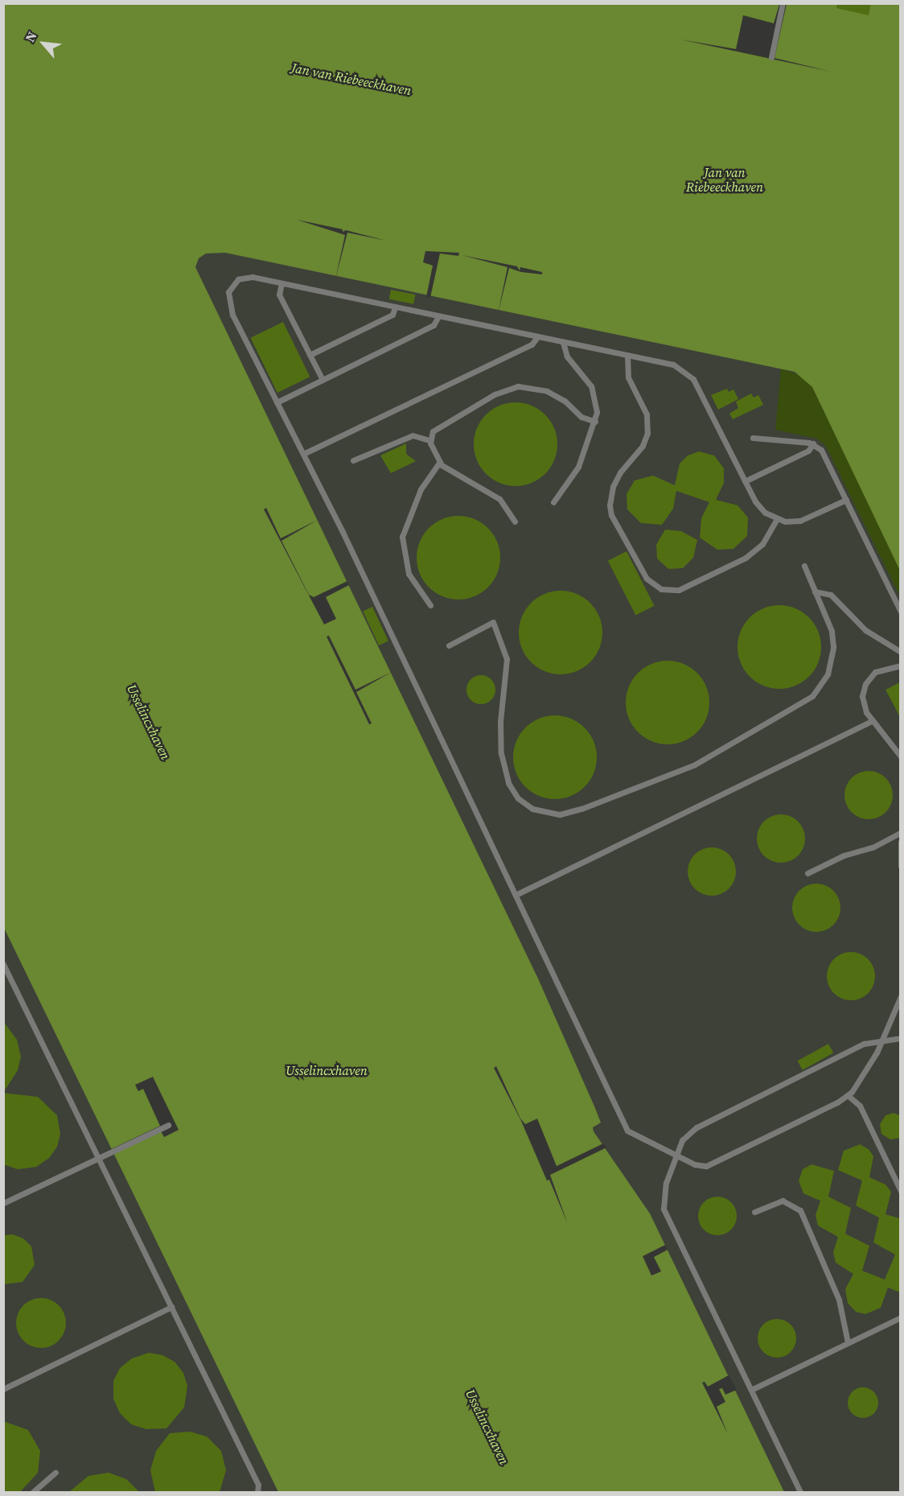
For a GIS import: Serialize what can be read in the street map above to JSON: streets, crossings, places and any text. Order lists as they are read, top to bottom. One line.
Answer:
{"water":["Jan van Riebeeckhaven","Usselincxhaven"],"north":"top left"}
